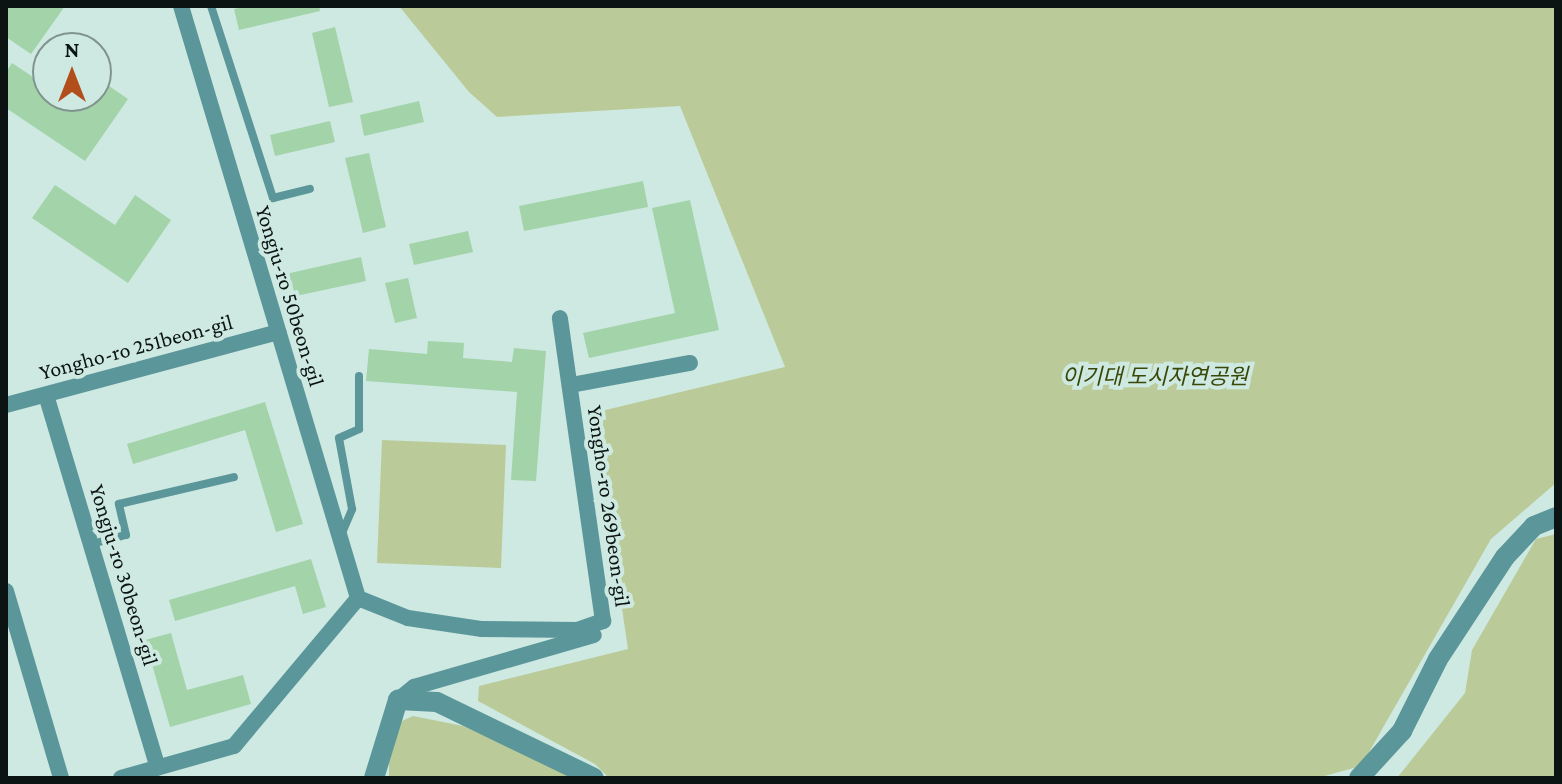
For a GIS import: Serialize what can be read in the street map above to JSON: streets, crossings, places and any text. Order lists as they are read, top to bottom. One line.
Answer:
{"streets":{"street":["Yongju-ro 50beon-gil","Yongho-ro 251beon-gil","Yongho-ro 269beon-gil","Yongju-ro 30beon-gil"]},"crossings":[["Yongju-ro 50beon-gil","Yongho-ro 251beon-gil"],["Yongju-ro 50beon-gil","Yongho-ro 269beon-gil"],["Yongho-ro 251beon-gil","Yongju-ro 30beon-gil"]],"parks":["이기대 도시자연공원"],"north":"top"}
